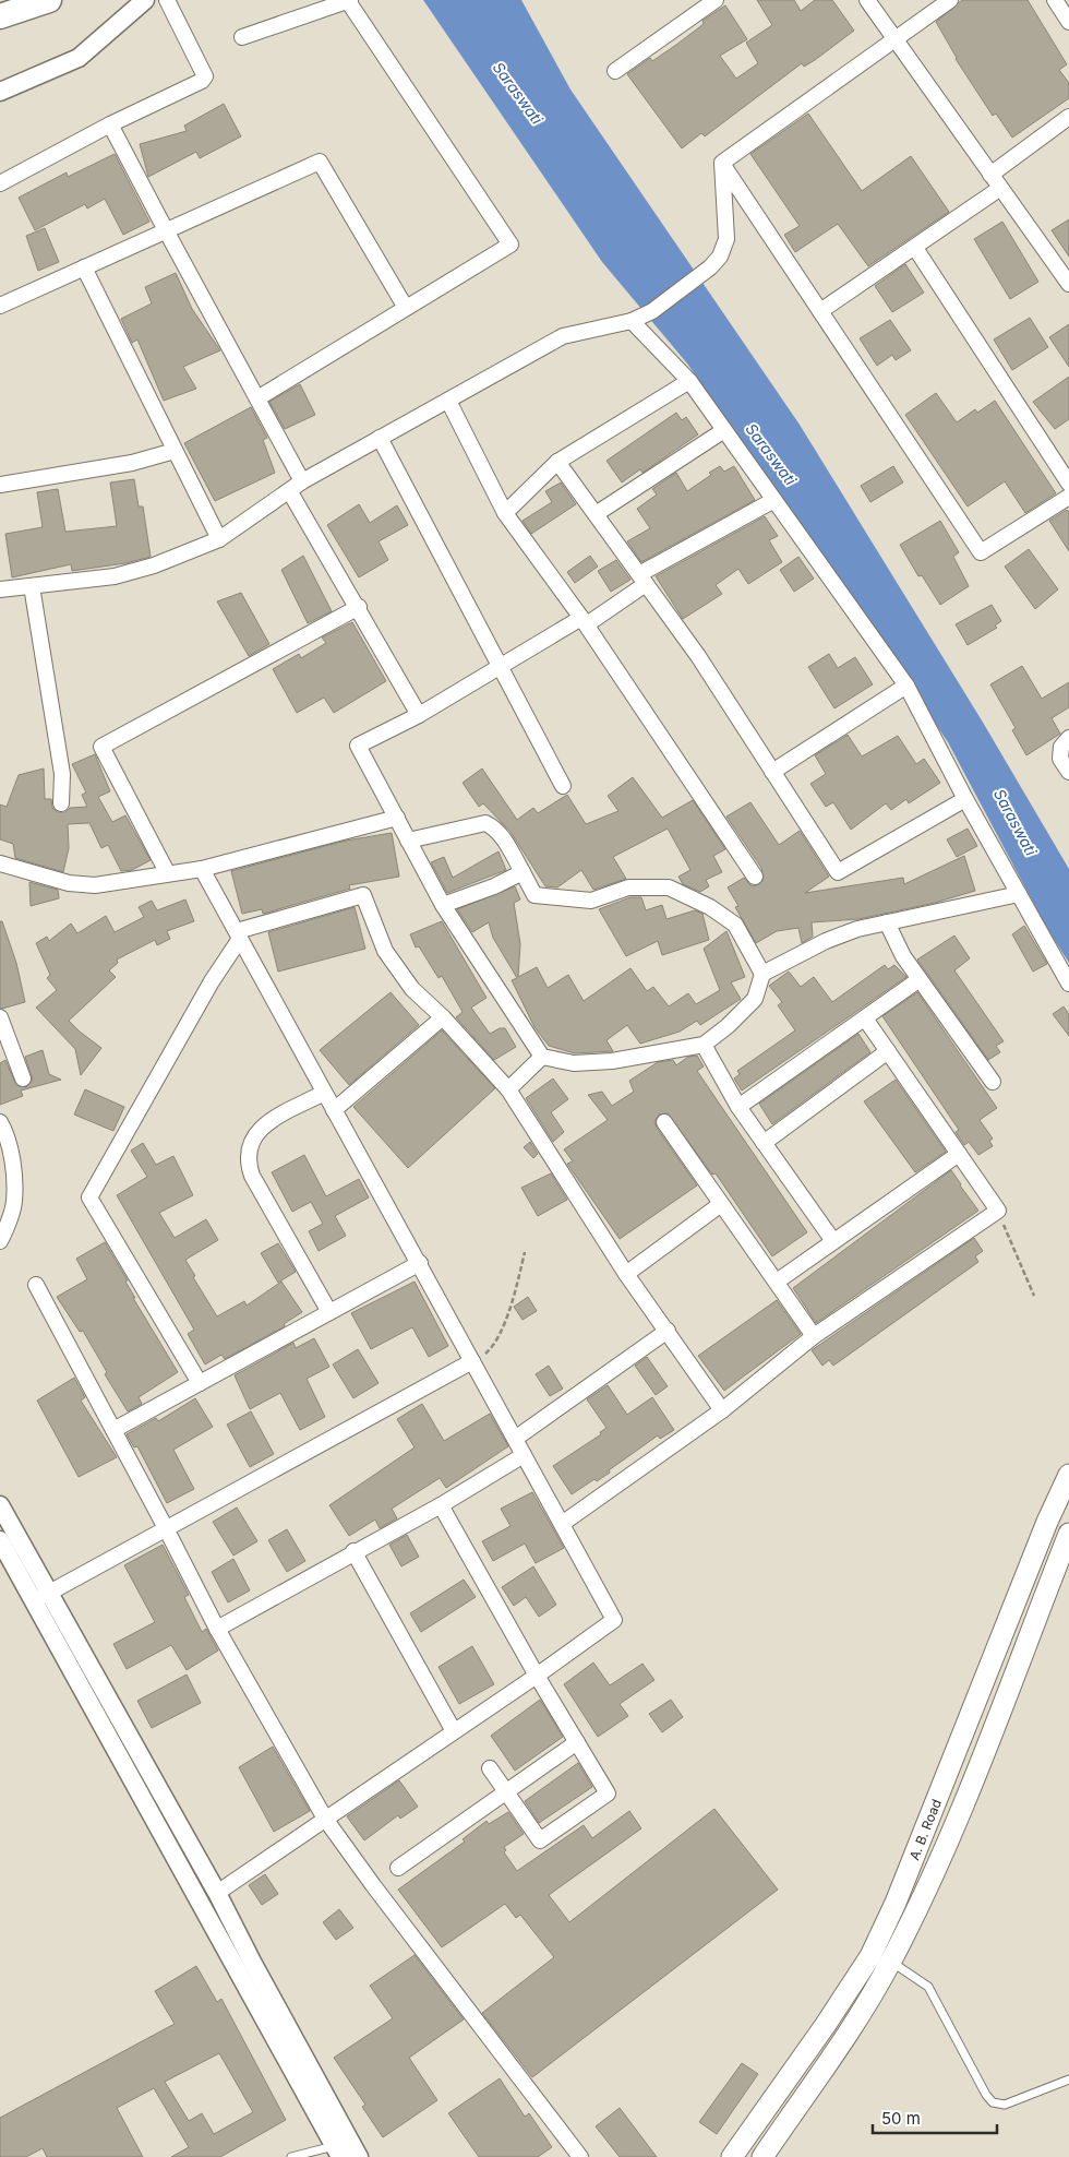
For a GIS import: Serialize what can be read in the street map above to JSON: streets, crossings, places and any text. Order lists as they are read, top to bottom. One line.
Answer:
{"streets":{"main road":["A. B. Road"]},"water":["Saraswati"],"scale_bar":"50 m"}
